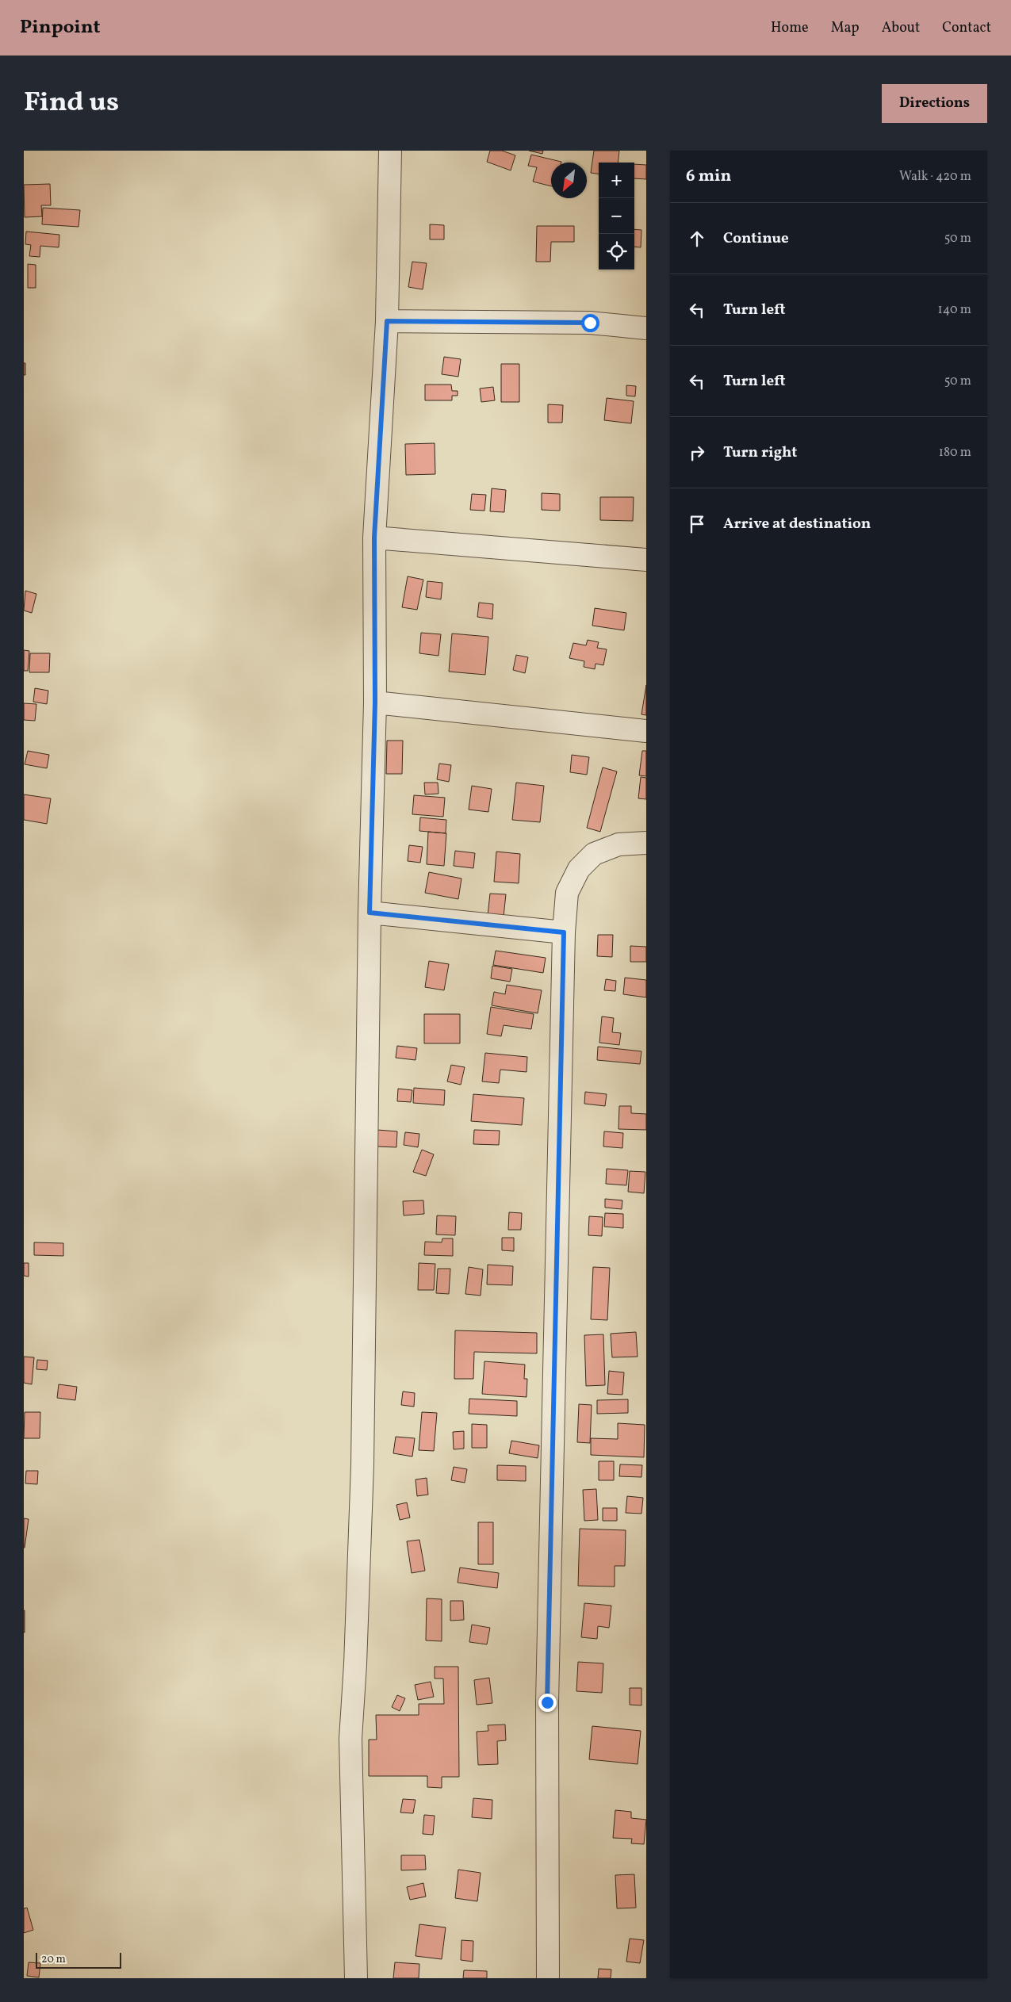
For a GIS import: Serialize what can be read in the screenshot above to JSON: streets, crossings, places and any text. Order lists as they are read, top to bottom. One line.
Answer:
{"scale_bar":"20 m","north":"bottom left","page":{"header":"Pinpoint","nav":["Home","Map","About","Contact"],"title":"Find us","buttons":"Directions","heading":["6 min","Walk · 420 m"],"map_buttons":["+","−"],"list":[["Continue","50 m"],["Turn left","140 m"],["Turn left","50 m"],["Turn right","180 m"],"Arrive at destination"],"scale":"20 m"}}
